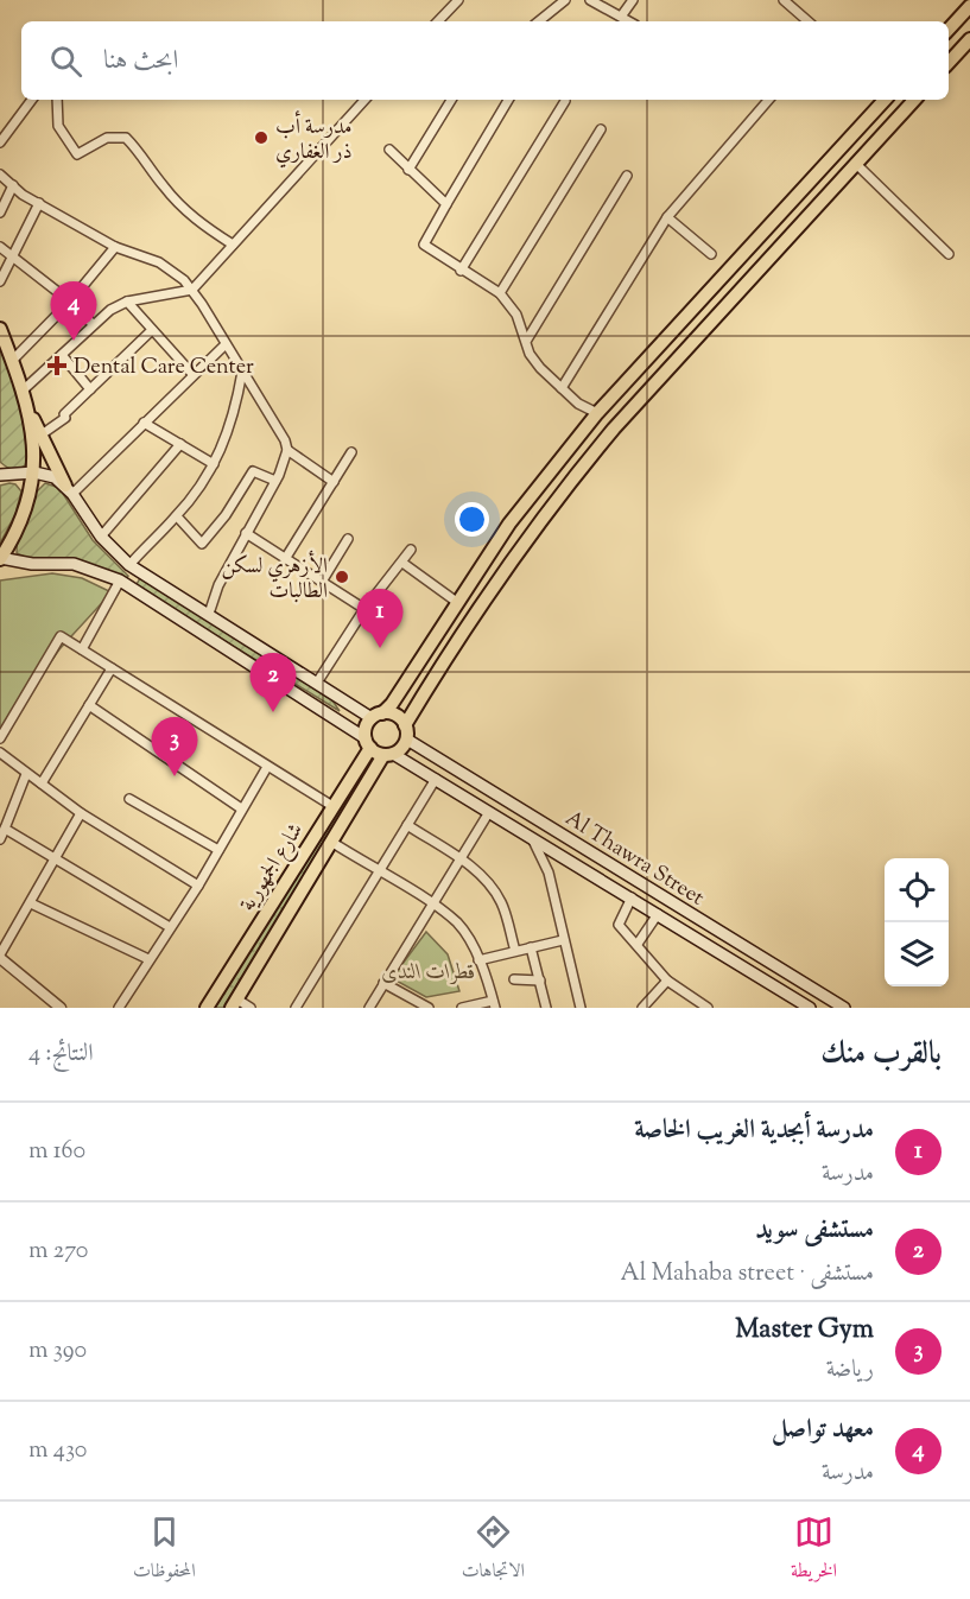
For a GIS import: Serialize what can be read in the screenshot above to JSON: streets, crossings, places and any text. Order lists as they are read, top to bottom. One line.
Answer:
{"streets":{"main road":["Al Thawra Street","شارع الجمهورية"]},"crossings":[["Al Thawra Street","شارع الجمهورية"]],"parks":["قطرات الندى"],"places":{"other":["مدرسة أب ذر الغفاري","الأزهري لسكن الطالبات"],"health":["Dental Care Center"]},"page":{"search":"ابحث هنا","pins":["4","1","2","3"],"heading":["بالقرب منك","النتائج: 4"],"list":[{"mark":"1","name":"مدرسة أبجدية الغريب الخاصة","note":"مدرسة","value":"160 m"},{"mark":"2","name":"مستشفى سويد","note":"مستشفى · Al Mahaba street","value":"270 m"},{"mark":"3","name":"Master Gym","note":"رياضة","value":"390 m"},{"mark":"4","name":"معهد تواصل","note":"مدرسة","value":"430 m"}],"nav":["الخريطة","الاتجاهات","المحفوظات"]}}
